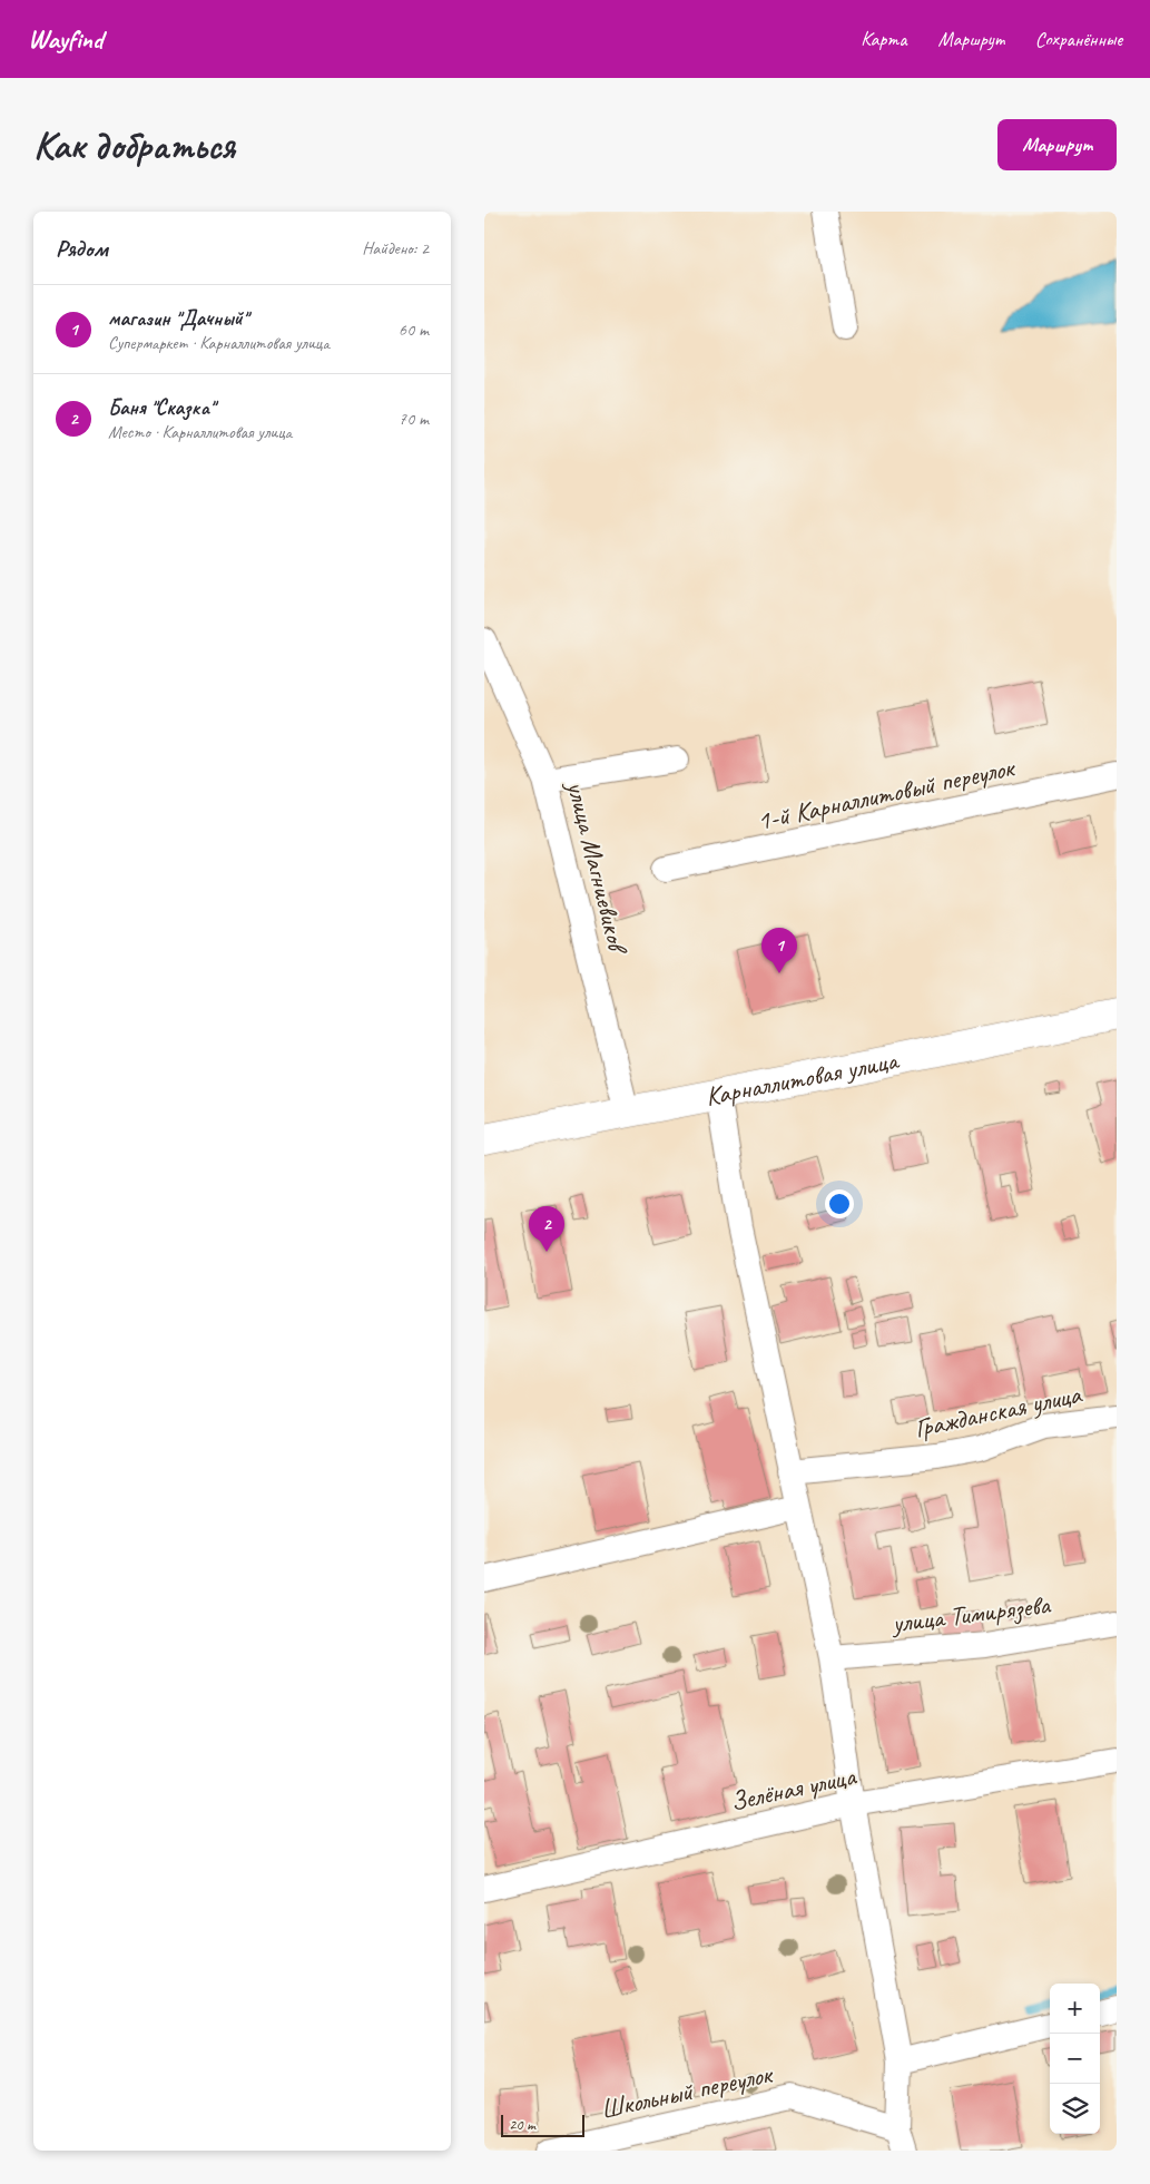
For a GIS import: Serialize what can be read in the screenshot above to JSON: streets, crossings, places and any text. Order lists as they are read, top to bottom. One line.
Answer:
{"streets":{"street":["1-й Карналлитовый переулок","улица Магниевиков","Карналлитовая улица","Гражданская улица","улица Тимирязева","Зелёная улица","Школьный переулок"]},"crossings":[["улица Магниевиков","Карналлитовая улица"]],"scale_bar":"20 m","page":{"header":"Wayfind","nav":["Карта","Маршрут","Сохранённые"],"buttons":"Маршрут","title":"Как добраться","heading":["Рядом","Найдено: 2"],"list":[{"mark":"1","name":"магазин \"Дачный\"","note":"Супермаркет · Карналлитовая улица","value":"60 m"},{"mark":"2","name":"Баня \"Сказка\"","note":"Место · Карналлитовая улица","value":"70 m"}],"pins":["1","2"],"map_buttons":["+","−"],"scale":"20 m"}}
